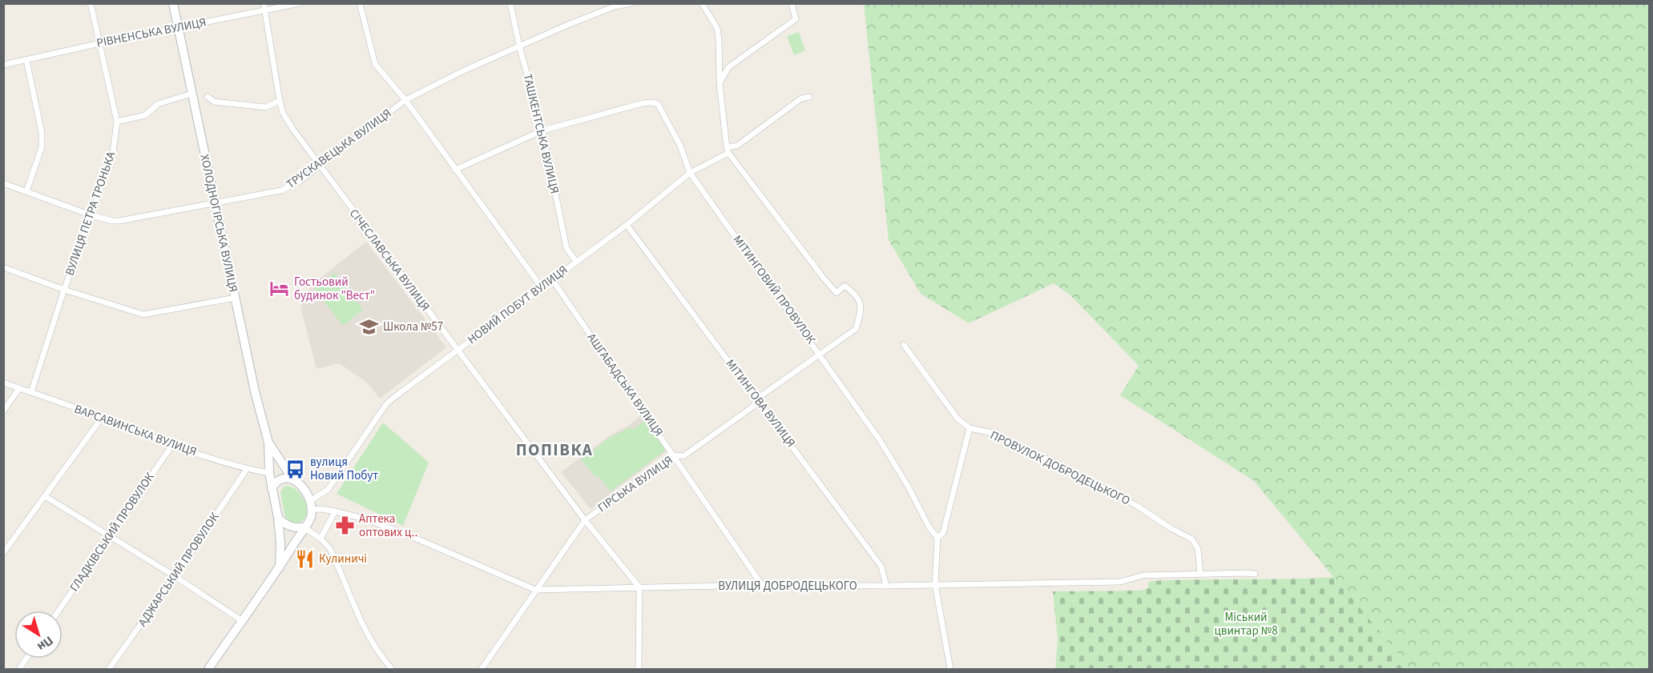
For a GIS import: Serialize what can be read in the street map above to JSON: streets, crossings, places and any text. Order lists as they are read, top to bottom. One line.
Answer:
{"streets":{"main road":["ХОЛОДНОГІРСЬКА ВУЛИЦЯ","НОВИЙ ПОБУТ ВУЛИЦЯ"],"street":["РІВНЕНСЬКА ВУЛИЦЯ","ТАШКЕНТСЬКА ВУЛИЦЯ","ТРУСКАВЕЦЬКА ВУЛИЦЯ","ВУЛИЦЯ ПЕТРА ТРОНЬКА","СІЧЕСЛАВСЬКА ВУЛИЦЯ","МІТИНГОВИЙ ПРОВУЛОК","АШГАБАДСЬКА ВУЛИЦЯ","МІТИНГОВА ВУЛИЦЯ","ВАРСАВИНСЬКА ВУЛИЦЯ","ПРОВУЛОК ДОБРОДЕЦЬКОГО","ГІРСЬКА ВУЛИЦЯ","ГЛАДКІВСЬКИЙ ПРОВУЛОК","АДЖАРСЬКИЙ ПРОВУЛОК","ВУЛИЦЯ ДОБРОДЕЦЬКОГО"]},"crossings":[["РІВНЕНСЬКА ВУЛИЦЯ","ВУЛИЦЯ ПЕТРА ТРОНЬКА"],["РІВНЕНСЬКА ВУЛИЦЯ","ХОЛОДНОГІРСЬКА ВУЛИЦЯ"],["РІВНЕНСЬКА ВУЛИЦЯ","СІЧЕСЛАВСЬКА ВУЛИЦЯ"],["ТАШКЕНТСЬКА ВУЛИЦЯ","ТРУСКАВЕЦЬКА ВУЛИЦЯ"],["ТАШКЕНТСЬКА ВУЛИЦЯ","МІТИНГОВИЙ ПРОВУЛОК"],["ТАШКЕНТСЬКА ВУЛИЦЯ","НОВИЙ ПОБУТ ВУЛИЦЯ"],["ТРУСКАВЕЦЬКА ВУЛИЦЯ","ВУЛИЦЯ ПЕТРА ТРОНЬКА"],["ТРУСКАВЕЦЬКА ВУЛИЦЯ","ХОЛОДНОГІРСЬКА ВУЛИЦЯ"],["ТРУСКАВЕЦЬКА ВУЛИЦЯ","СІЧЕСЛАВСЬКА ВУЛИЦЯ"],["ВУЛИЦЯ ПЕТРА ТРОНЬКА","ВАРСАВИНСЬКА ВУЛИЦЯ"],["ХОЛОДНОГІРСЬКА ВУЛИЦЯ","НОВИЙ ПОБУТ ВУЛИЦЯ"],["ХОЛОДНОГІРСЬКА ВУЛИЦЯ","ВАРСАВИНСЬКА ВУЛИЦЯ"],["ХОЛОДНОГІРСЬКА ВУЛИЦЯ","ВУЛИЦЯ ДОБРОДЕЦЬКОГО"],["СІЧЕСЛАВСЬКА ВУЛИЦЯ","НОВИЙ ПОБУТ ВУЛИЦЯ"],["СІЧЕСЛАВСЬКА ВУЛИЦЯ","ГІРСЬКА ВУЛИЦЯ"],["СІЧЕСЛАВСЬКА ВУЛИЦЯ","ВУЛИЦЯ ДОБРОДЕЦЬКОГО"],["МІТИНГОВИЙ ПРОВУЛОК","НОВИЙ ПОБУТ ВУЛИЦЯ"],["МІТИНГОВИЙ ПРОВУЛОК","ГІРСЬКА ВУЛИЦЯ"],["НОВИЙ ПОБУТ ВУЛИЦЯ","АШГАБАДСЬКА ВУЛИЦЯ"],["НОВИЙ ПОБУТ ВУЛИЦЯ","МІТИНГОВА ВУЛИЦЯ"],["НОВИЙ ПОБУТ ВУЛИЦЯ","ГІРСЬКА ВУЛИЦЯ"],["НОВИЙ ПОБУТ ВУЛИЦЯ","ВУЛИЦЯ ДОБРОДЕЦЬКОГО"],["АШГАБАДСЬКА ВУЛИЦЯ","ГІРСЬКА ВУЛИЦЯ"],["АШГАБАДСЬКА ВУЛИЦЯ","ВУЛИЦЯ ДОБРОДЕЦЬКОГО"],["МІТИНГОВА ВУЛИЦЯ","ГІРСЬКА ВУЛИЦЯ"],["МІТИНГОВА ВУЛИЦЯ","ВУЛИЦЯ ДОБРОДЕЦЬКОГО"],["ВАРСАВИНСЬКА ВУЛИЦЯ","ГЛАДКІВСЬКИЙ ПРОВУЛОК"],["ВАРСАВИНСЬКА ВУЛИЦЯ","АДЖАРСЬКИЙ ПРОВУЛОК"],["ПРОВУЛОК ДОБРОДЕЦЬКОГО","ВУЛИЦЯ ДОБРОДЕЦЬКОГО"],["ГІРСЬКА ВУЛИЦЯ","ВУЛИЦЯ ДОБРОДЕЦЬКОГО"]],"districts":["ПОПІВКА"],"parks":["Міський цвинтар №8"],"places":{"hotel":["Гостьовий будинок \"Вест\""],"school or university":["Школа №57"],"bus stop":["вулиця Новий Побут"],"pharmacy":["Аптека оптових ц‥"],"restaurant":["Кулиничі"]},"north":"bottom right"}
